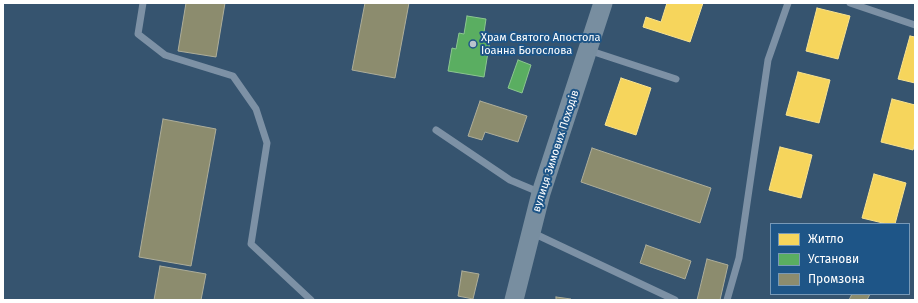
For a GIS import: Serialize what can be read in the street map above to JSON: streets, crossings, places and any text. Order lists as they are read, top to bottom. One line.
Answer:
{"streets":{"main road":["вулиця Зимових Походів"]},"places":["Храм Святого Апостола Іоанна Богослова"],"legend":["Житло","Установи","Промзона"]}
